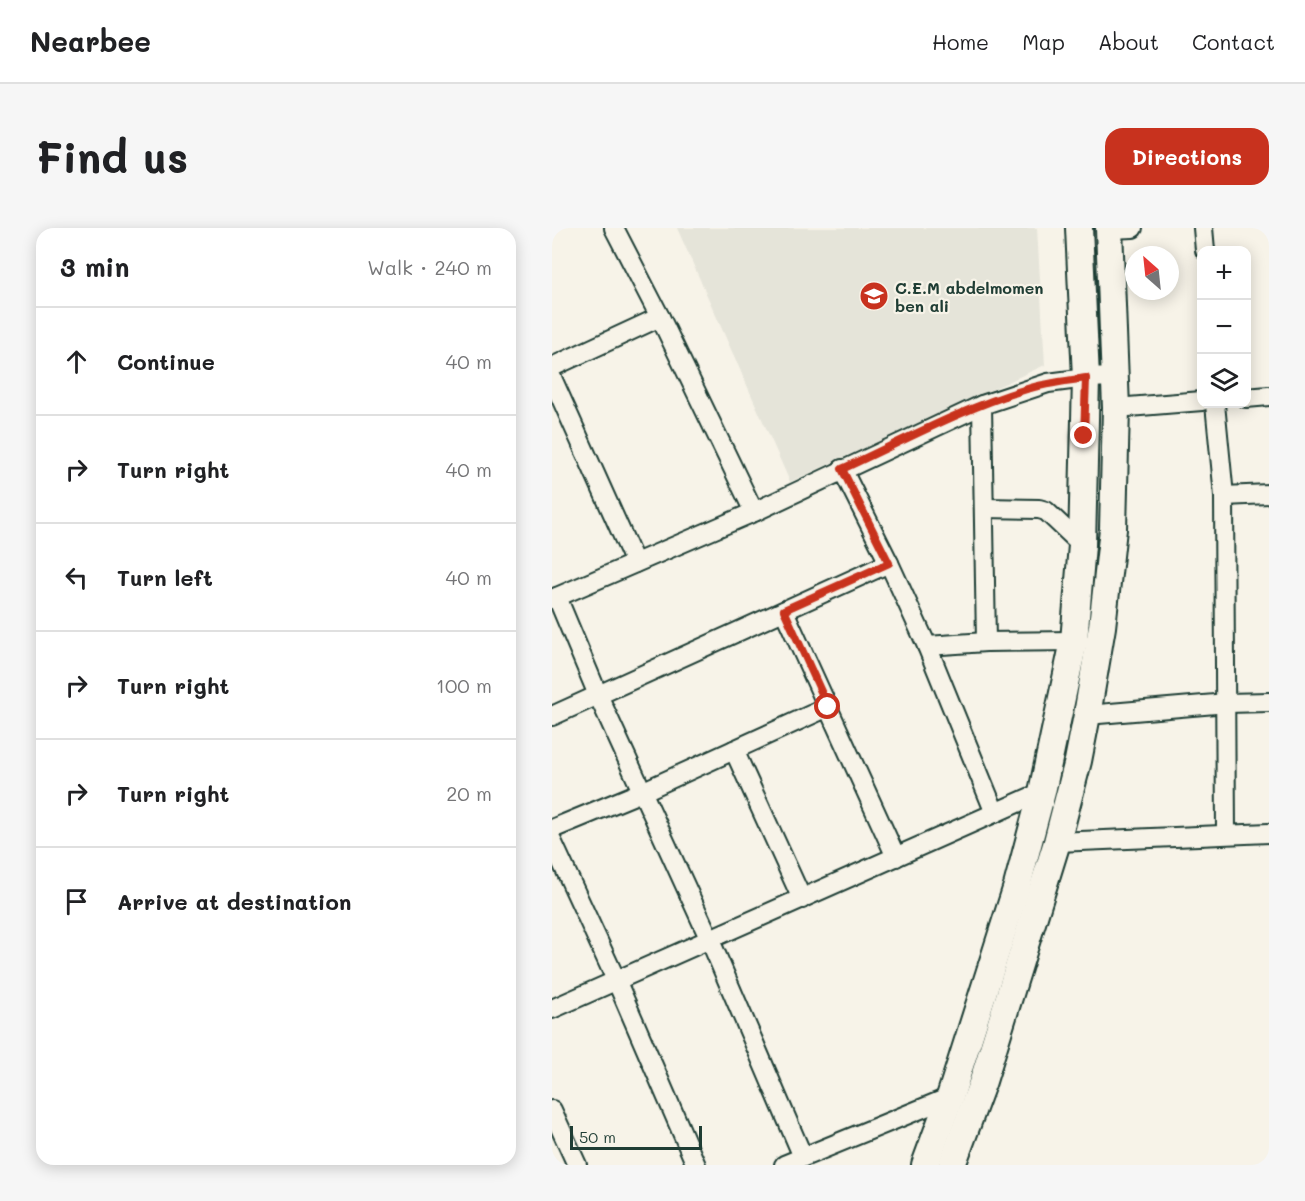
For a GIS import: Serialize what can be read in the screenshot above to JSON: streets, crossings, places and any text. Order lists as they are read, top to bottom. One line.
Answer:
{"places":{"school or university":["C.E.M abdelmomen ben ali"]},"scale_bar":"50 m","north":"top left","page":{"header":"Nearbee","nav":["Home","Map","About","Contact"],"buttons":"Directions","title":"Find us","heading":["3 min","Walk · 240 m"],"map_buttons":["+","−"],"list":[["Continue","40 m"],["Turn right","40 m"],["Turn left","40 m"],["Turn right","100 m"],["Turn right","20 m"],"Arrive at destination"],"scale":"50 m"}}
